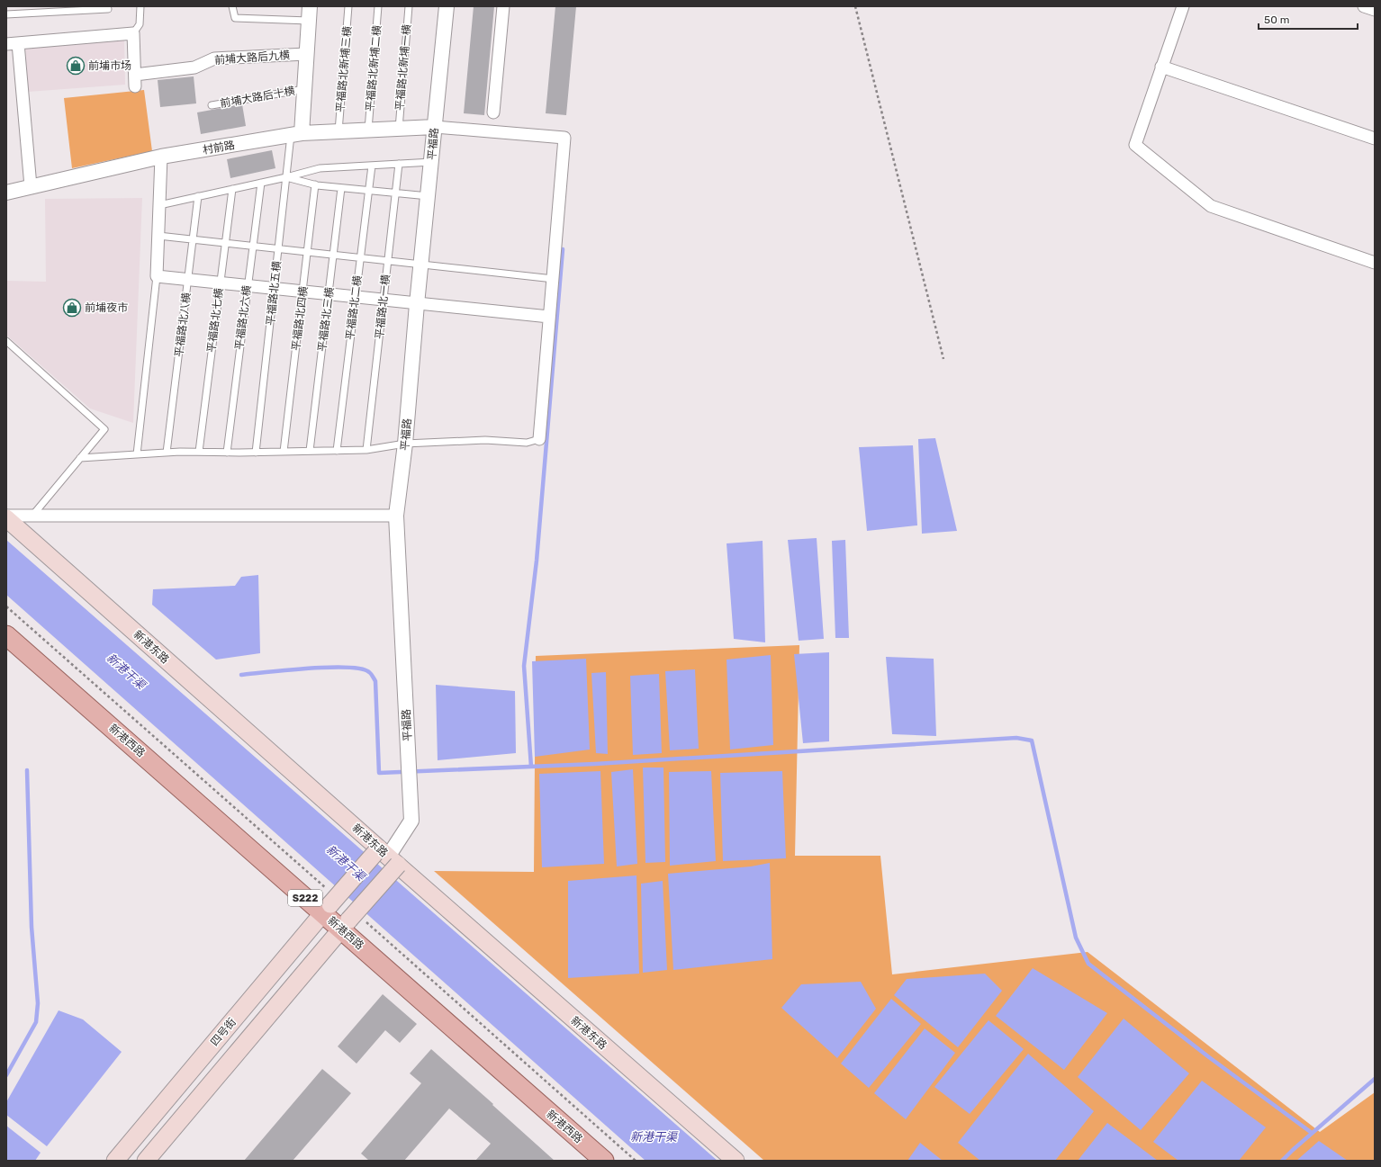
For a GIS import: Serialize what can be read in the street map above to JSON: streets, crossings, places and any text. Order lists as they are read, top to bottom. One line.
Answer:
{"streets":{"main road":["新港东路","新港西路","S222","四号街"],"street":["前埔大路后九横","平福路","村前路"],"lane":["平福路北新埔一横","平福路北新埔二横","平福路北新埔三横","前埔大路后十横","平福路北五横","平福路北一横","平福路北二横","平福路北六横","平福路北四横","平福路北三横","平福路北七横","平福路北八横"]},"crossings":[["平福路北新埔一横","村前路"],["平福路北新埔二横","村前路"],["平福路北新埔三横","村前路"],["平福路","村前路"],["平福路","新港东路"],["平福路","四号街"],["村前路","平福路北五横"],["新港东路","四号街"]],"water":["新港干渠"],"places":{"shop":["前埔市场","前埔夜市"]},"scale_bar":"50 m"}
